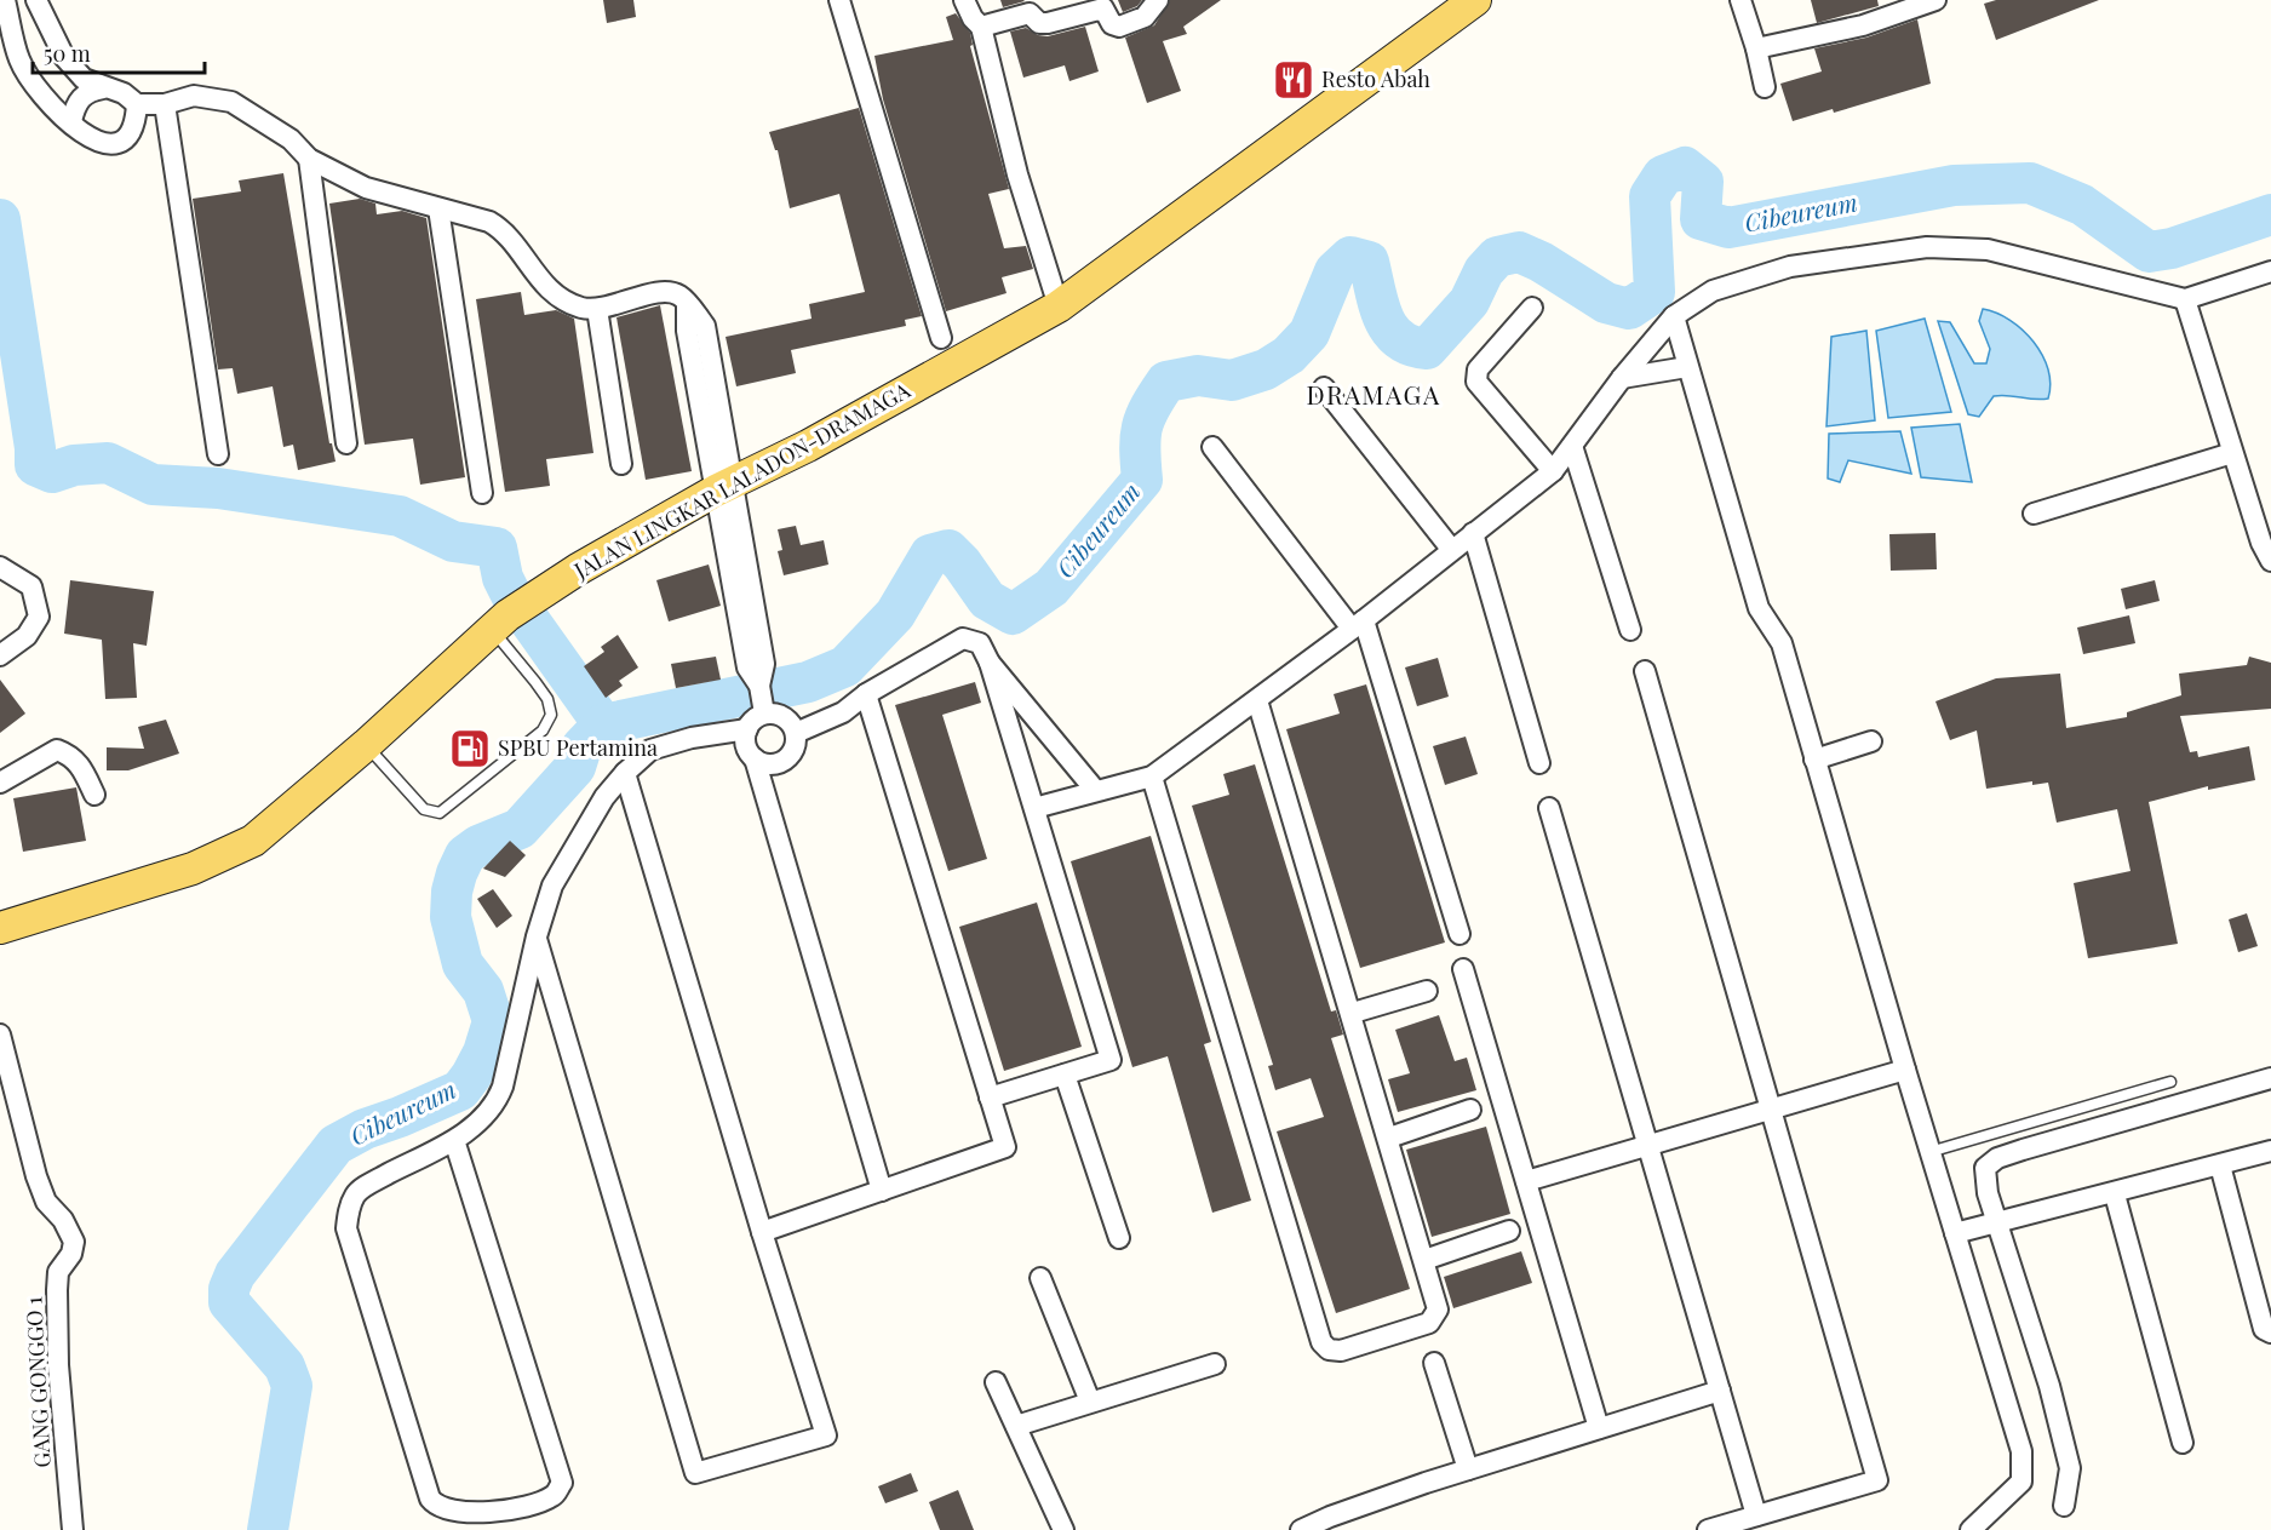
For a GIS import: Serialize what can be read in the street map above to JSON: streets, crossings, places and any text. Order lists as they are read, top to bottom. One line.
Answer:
{"streets":{"main road":["JALAN LINGKAR LALADON-DRAMAGA"],"street":["GANG GONGGO 1"]},"districts":["DRAMAGA"],"water":["Cibeureum"],"places":{"restaurant":["Resto Abah"],"fuel station":["SPBU Pertamina"]},"scale_bar":"50 m"}
